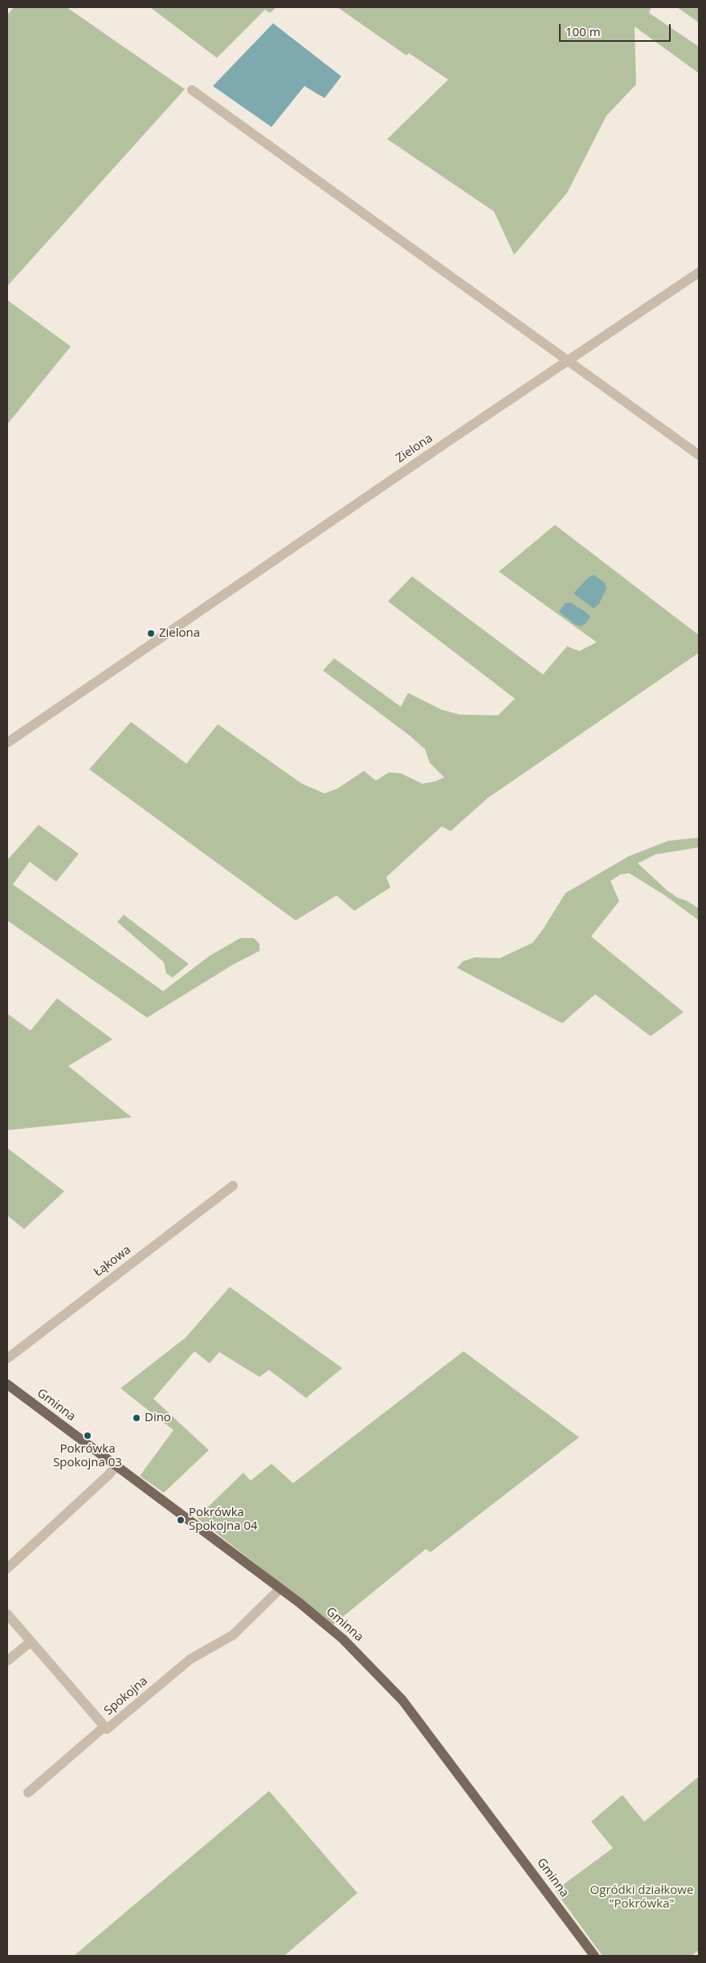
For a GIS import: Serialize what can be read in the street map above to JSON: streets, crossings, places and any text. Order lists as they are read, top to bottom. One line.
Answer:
{"streets":{"main road":["Gminna"],"street":["Zielona","Łąkowa","Spokojna"]},"crossings":[["Gminna","Spokojna"]],"parks":["Ogródki działkowe \"Pokrówka\""],"places":["Zielona","Dino","Pokrówka Spokojna 03","Pokrówka Spokojna 04"],"scale_bar":"100 m"}
